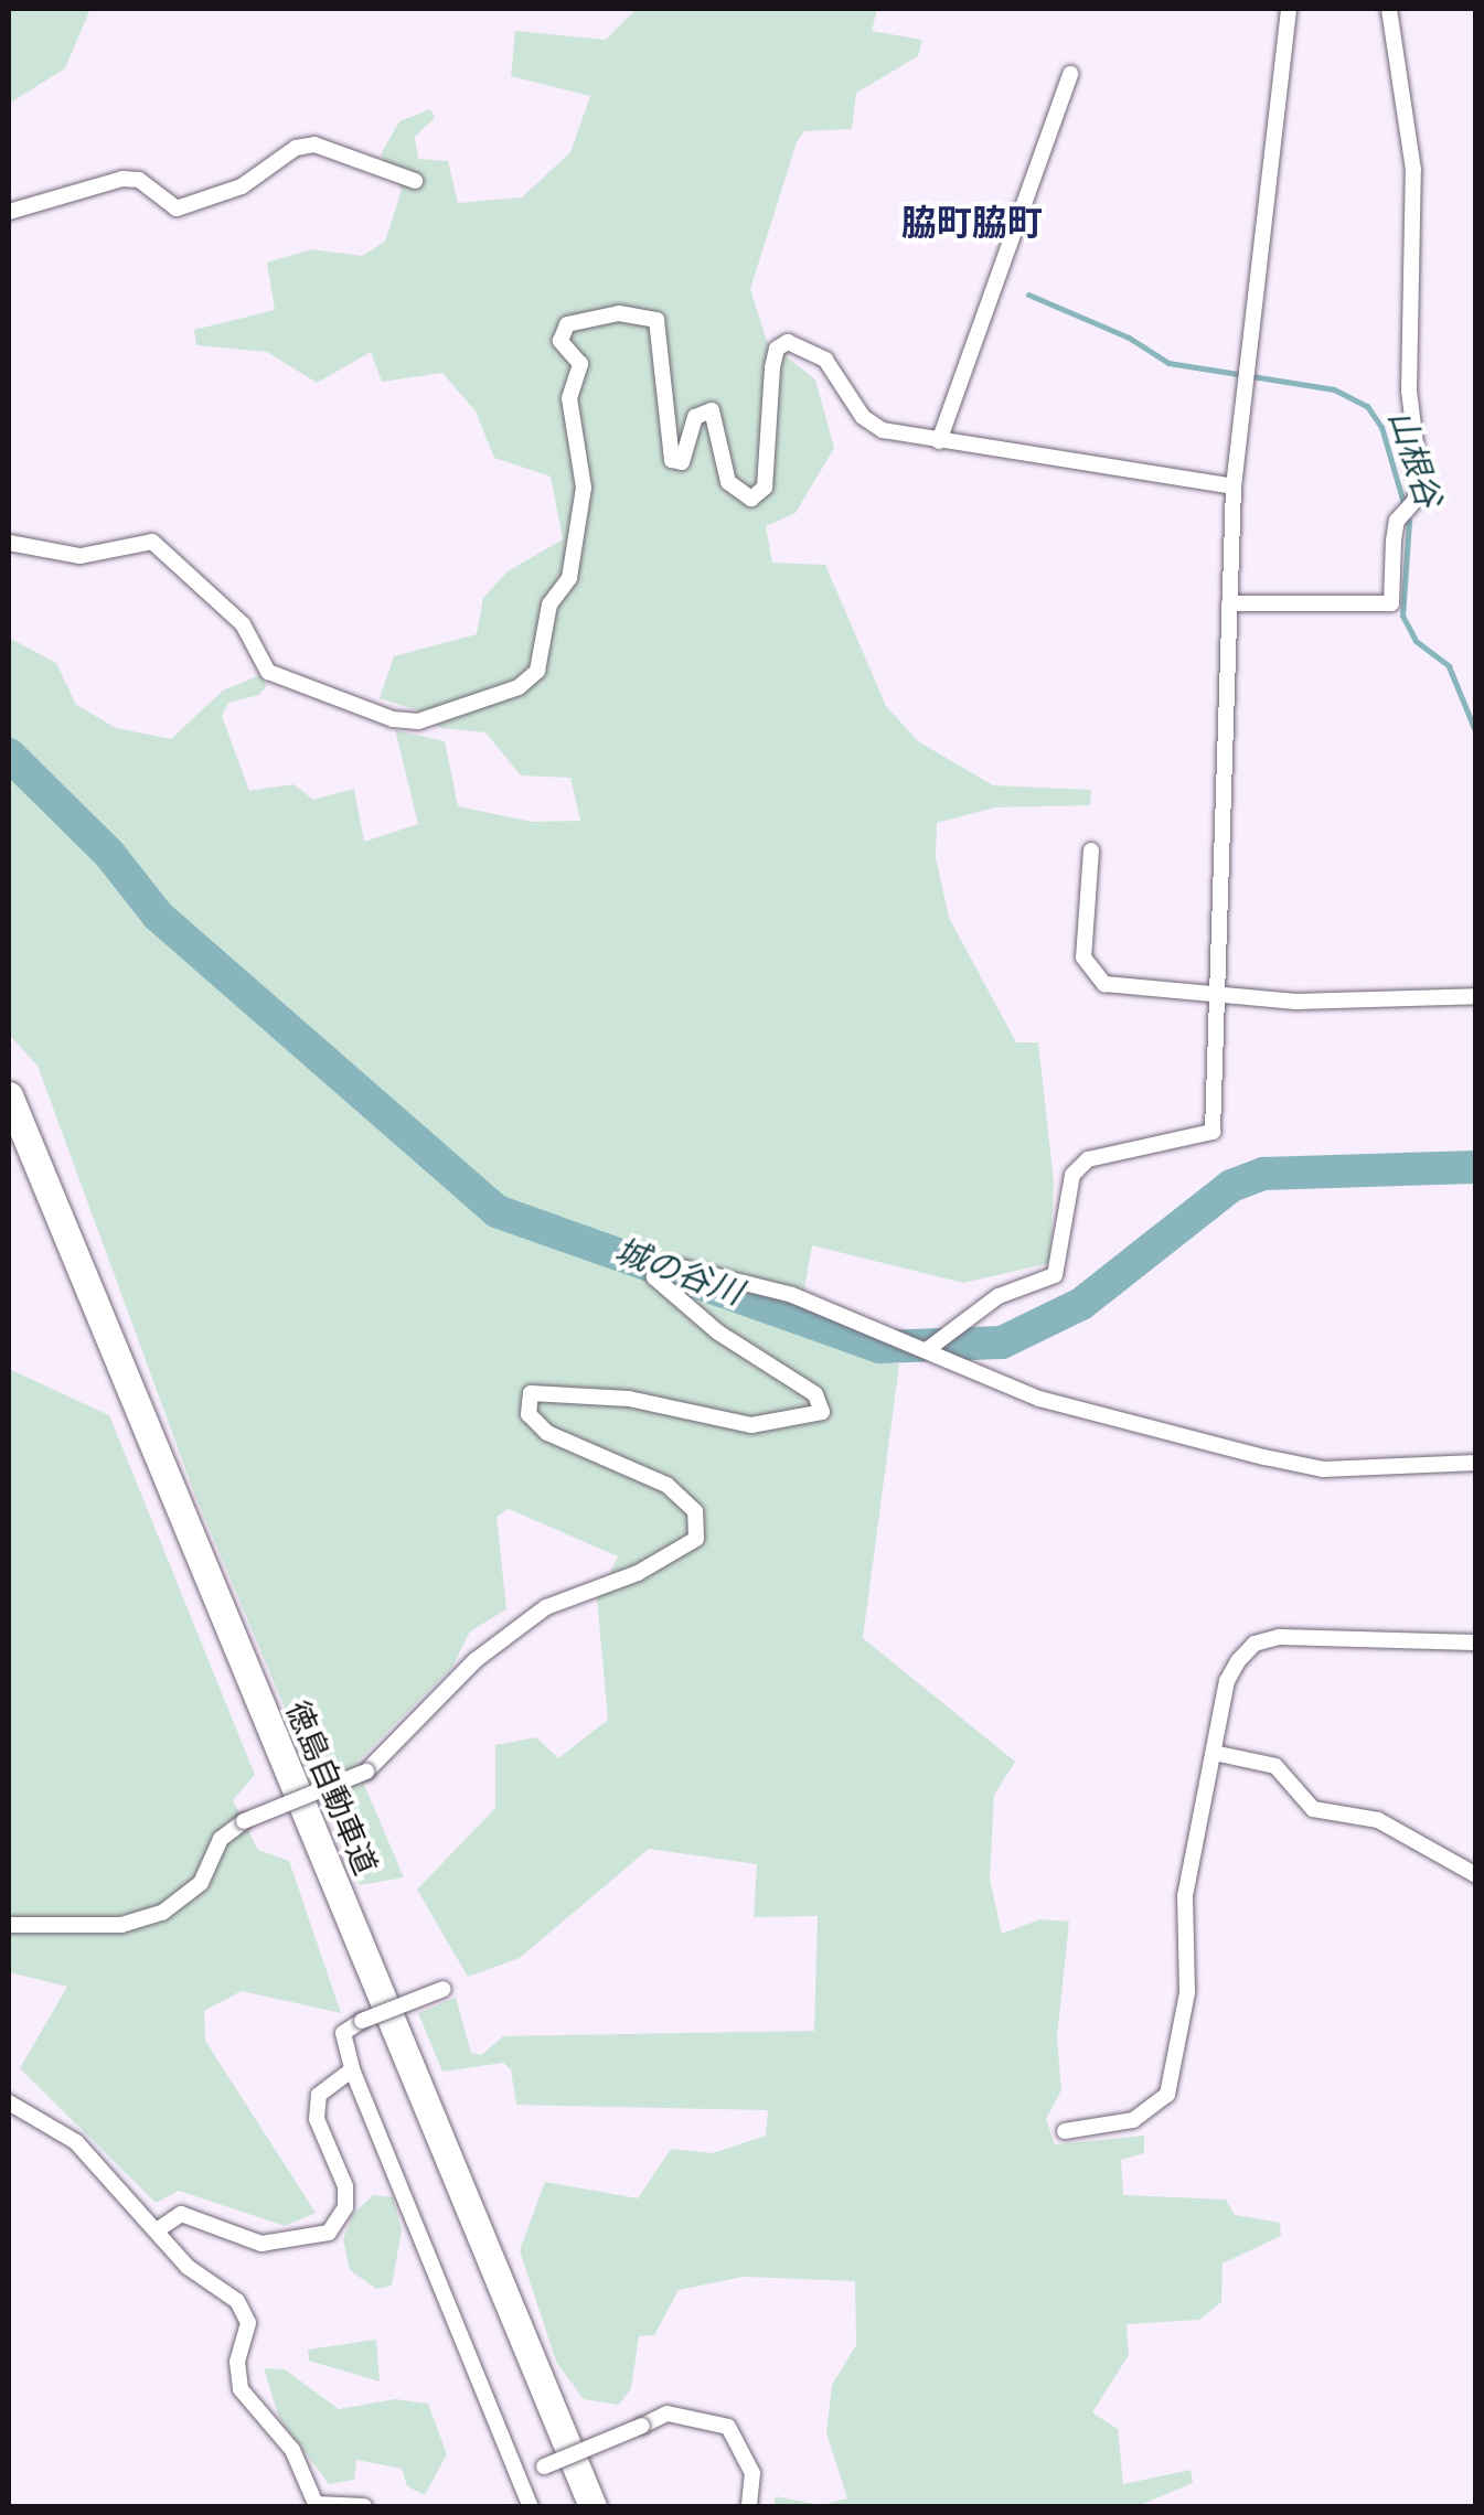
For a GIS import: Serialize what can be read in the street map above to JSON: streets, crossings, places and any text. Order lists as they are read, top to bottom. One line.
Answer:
{"streets":{"highway":["徳島自動車道"]},"districts":["脇町脇町"],"water":["山根谷","城の谷川"]}
